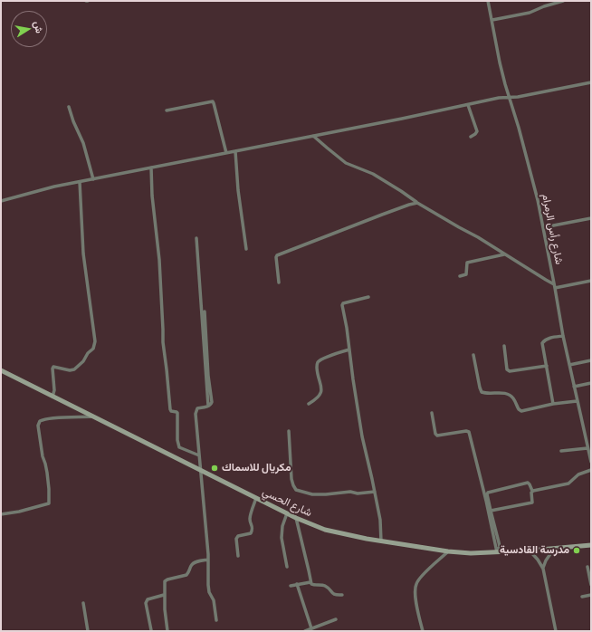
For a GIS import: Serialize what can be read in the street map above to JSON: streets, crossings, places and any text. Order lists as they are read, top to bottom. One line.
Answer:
{"streets":{"street":["شارع رأس الرمرام","شارع الحسي"]},"places":["مكريال للاسماك","مدرسة القادسية"],"north":"right"}
